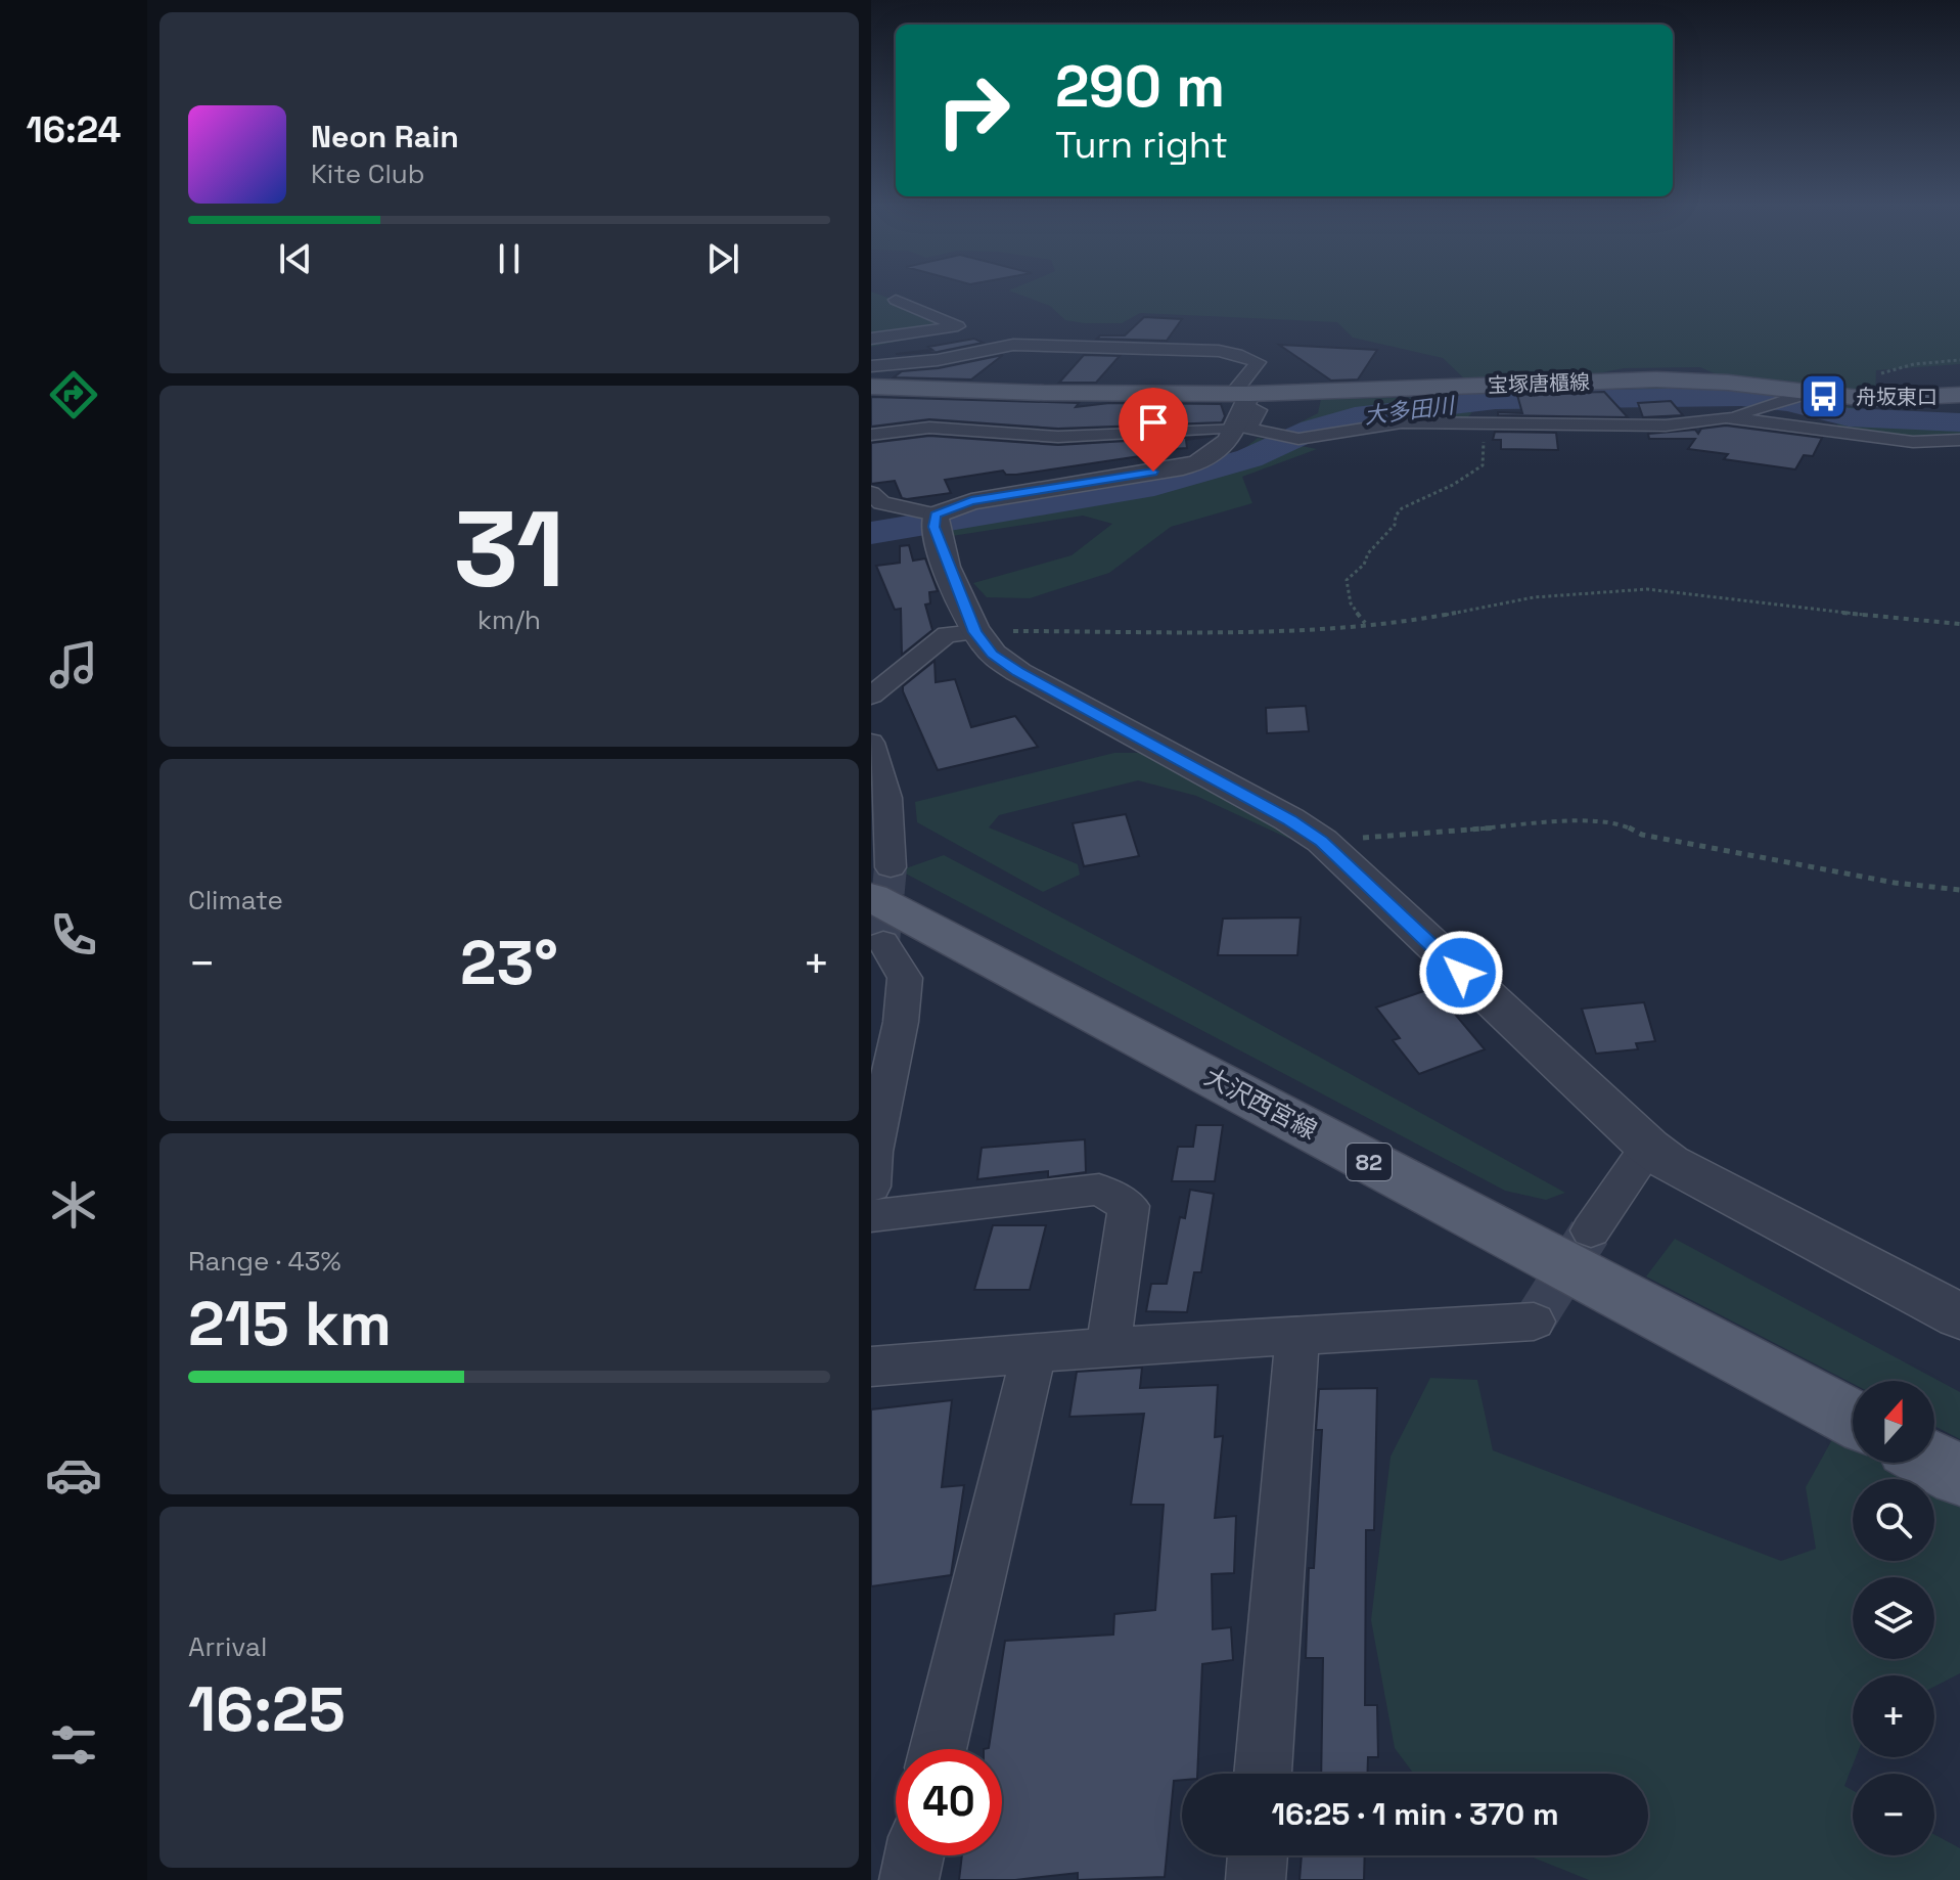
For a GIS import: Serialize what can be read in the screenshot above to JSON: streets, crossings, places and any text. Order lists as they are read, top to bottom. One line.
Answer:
{"streets":{"main road":["宝塚唐櫃線","大沢西宮線","82"]},"water":["大多田川"],"places":{"bus stop":["舟坂東口"]},"north":"top","page":{"tabs":"16:24","turn":["290 m","Turn right"],"song":["Neon Rain","Kite Club"],"tile":[["31","km/h"],"Climate",["Range · 43%","215 km"],["Arrival","16:25"]],"heat":["−","23°","+"],"map_buttons":["+","−"],"limit":"40","trip":"16:25 · 1 min · 370 m"}}
